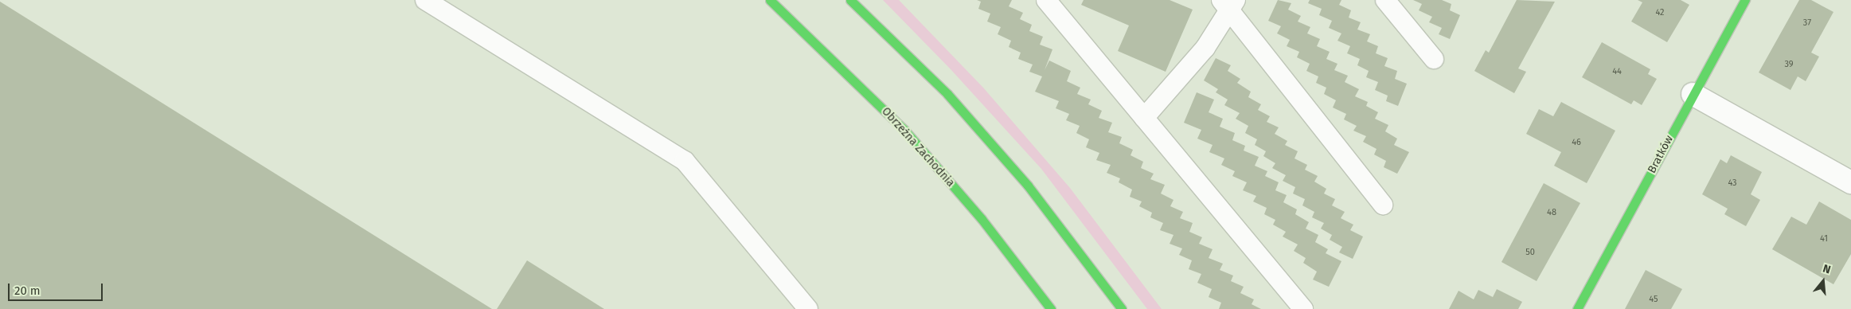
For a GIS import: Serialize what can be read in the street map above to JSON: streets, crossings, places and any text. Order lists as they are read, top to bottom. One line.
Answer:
{"streets":{"street":["Obrzeżna Zachodnia","Bratków"]},"house_numbers":["42","37","39","44","46","43","48","41","50","45"],"scale_bar":"20 m","north":"top"}
